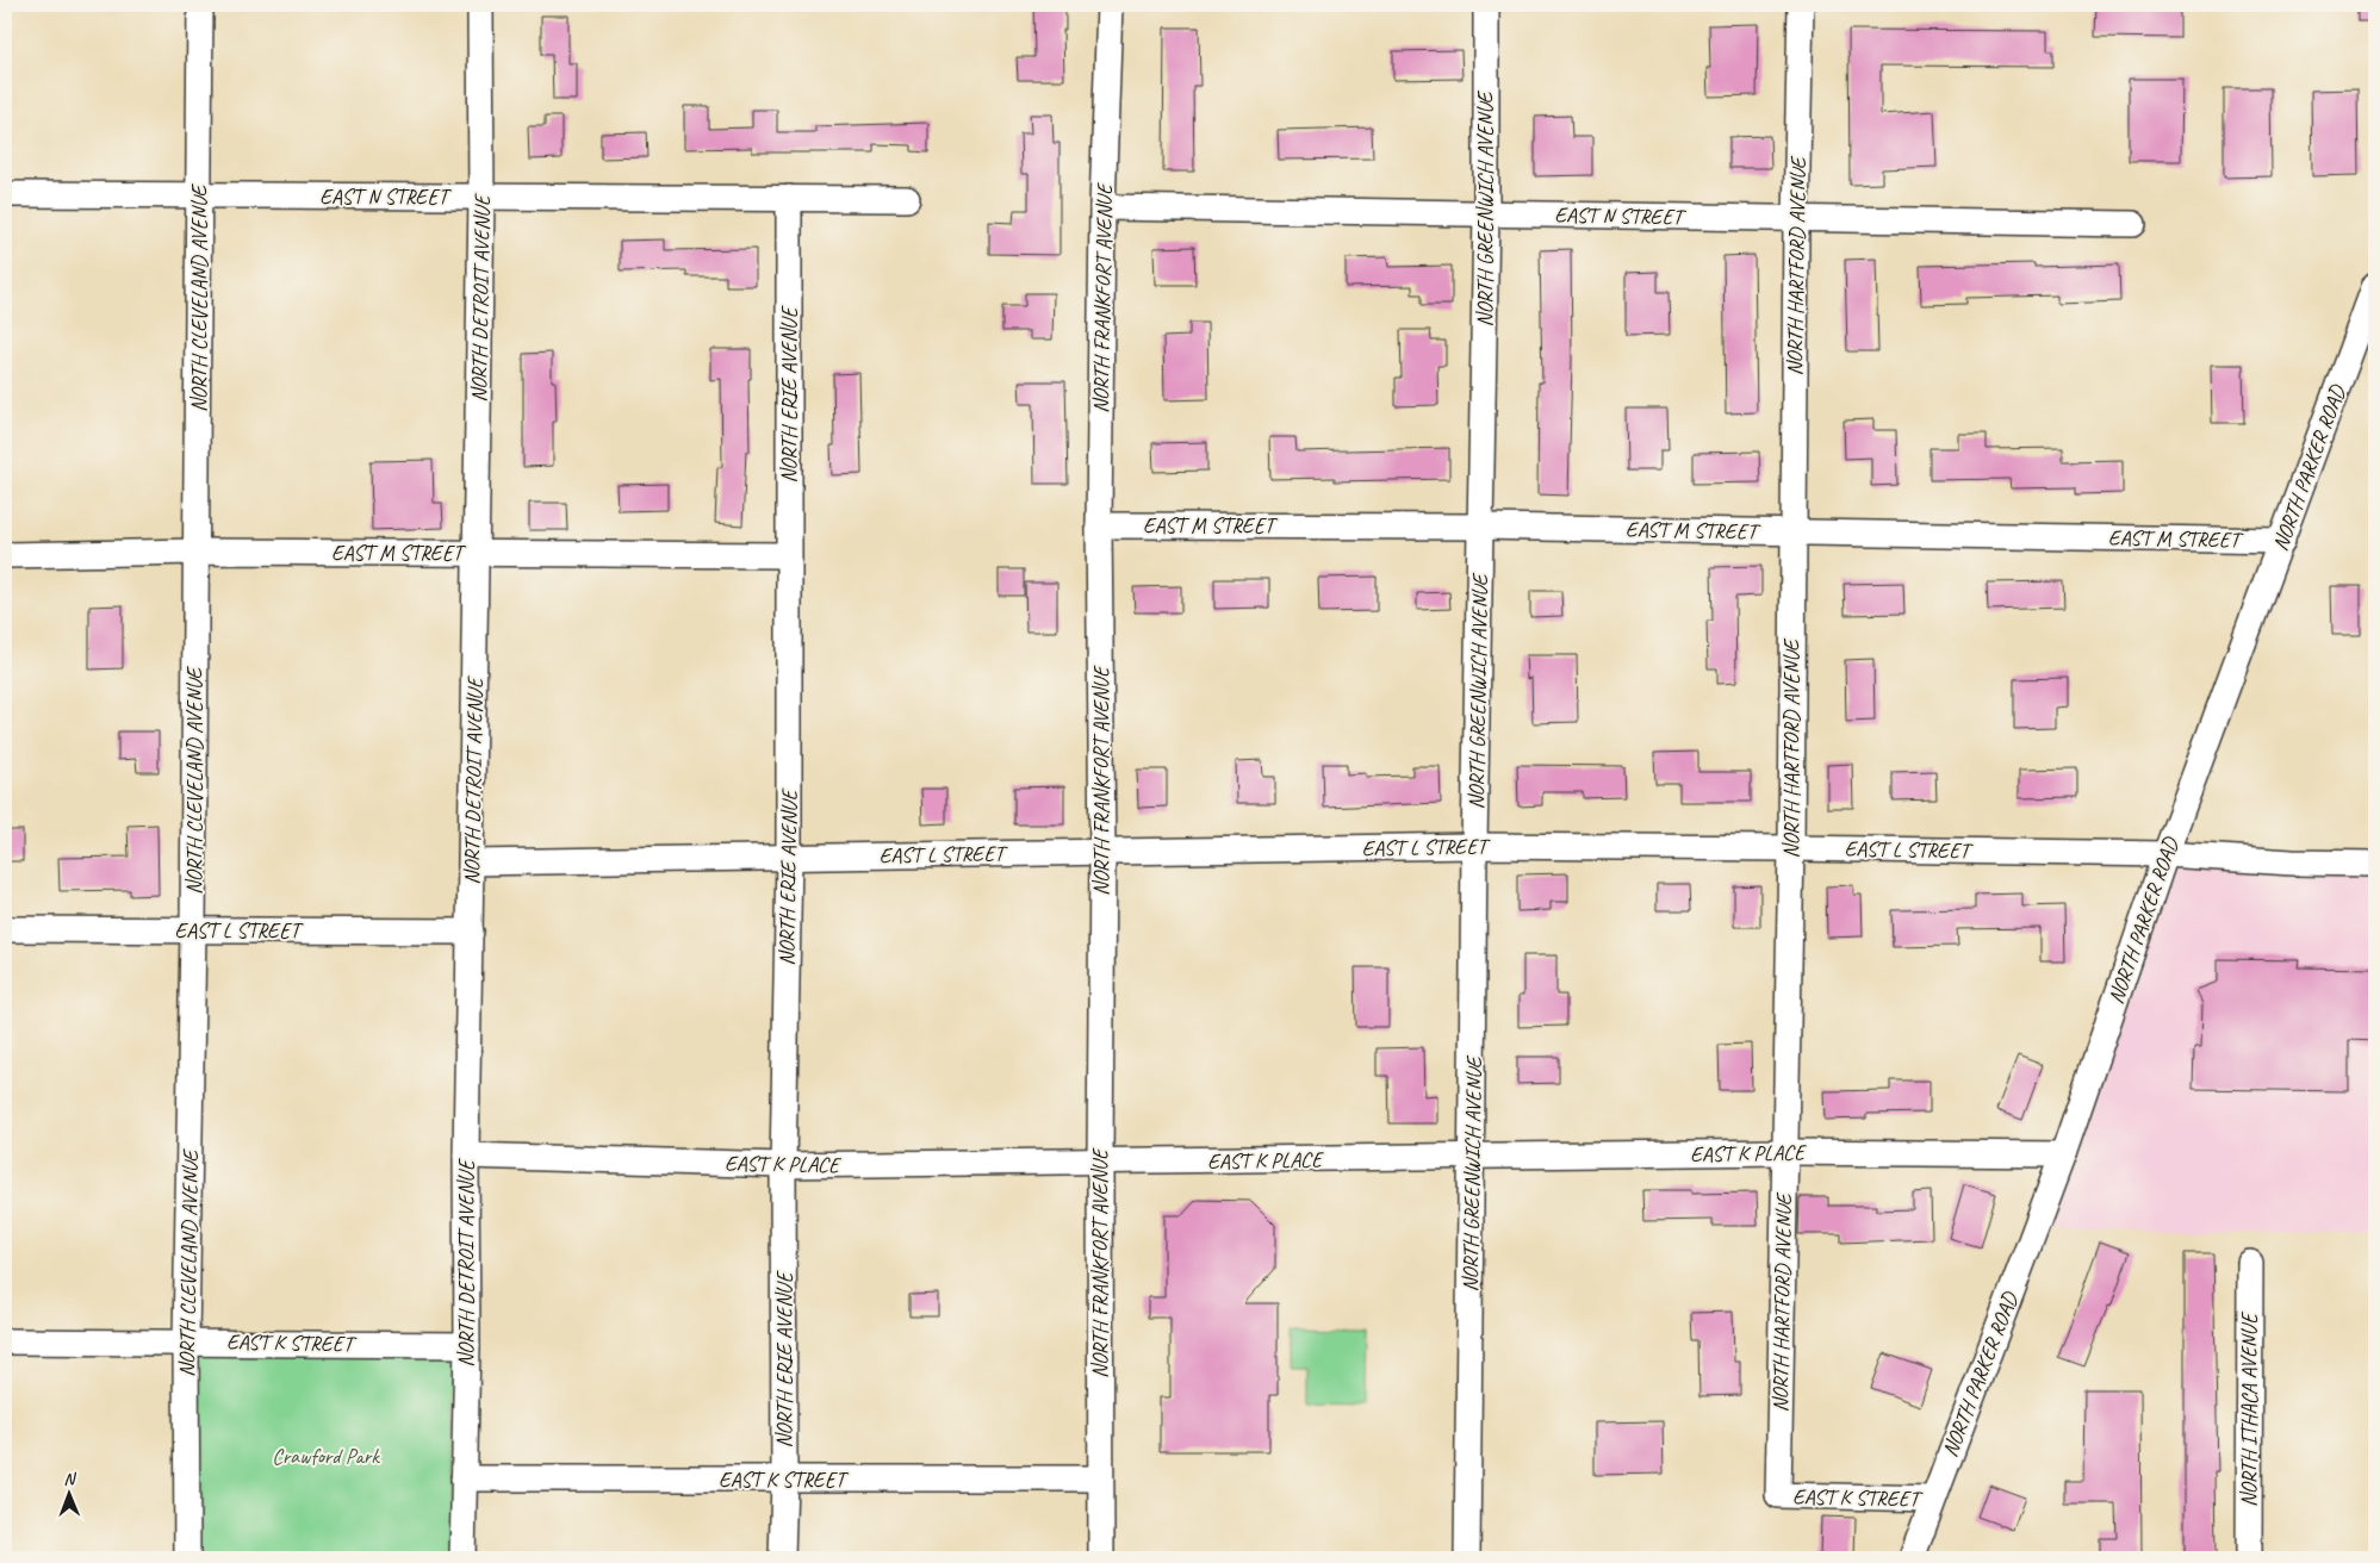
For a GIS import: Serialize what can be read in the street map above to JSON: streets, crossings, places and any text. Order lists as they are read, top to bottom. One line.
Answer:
{"streets":{"street":["EAST N STREET","NORTH GREENWICH AVENUE","NORTH HARTFORD AVENUE","NORTH CLEVELAND AVENUE","NORTH DETROIT AVENUE","NORTH FRANKFORT AVENUE","NORTH ERIE AVENUE","NORTH PARKER ROAD","EAST M STREET","EAST L STREET","EAST K PLACE","EAST K STREET","NORTH ITHACA AVENUE"]},"crossings":[["EAST N STREET","NORTH GREENWICH AVENUE"],["EAST N STREET","NORTH HARTFORD AVENUE"],["EAST N STREET","NORTH CLEVELAND AVENUE"],["EAST N STREET","NORTH DETROIT AVENUE"],["EAST N STREET","NORTH FRANKFORT AVENUE"],["EAST N STREET","NORTH ERIE AVENUE"],["NORTH GREENWICH AVENUE","EAST M STREET"],["NORTH GREENWICH AVENUE","EAST L STREET"],["NORTH GREENWICH AVENUE","EAST K PLACE"],["NORTH HARTFORD AVENUE","EAST M STREET"],["NORTH HARTFORD AVENUE","EAST L STREET"],["NORTH HARTFORD AVENUE","EAST K PLACE"],["NORTH HARTFORD AVENUE","EAST K STREET"],["NORTH CLEVELAND AVENUE","EAST M STREET"],["NORTH CLEVELAND AVENUE","EAST L STREET"],["NORTH CLEVELAND AVENUE","EAST K STREET"],["NORTH DETROIT AVENUE","EAST M STREET"],["NORTH DETROIT AVENUE","EAST L STREET"],["NORTH DETROIT AVENUE","EAST K PLACE"],["NORTH DETROIT AVENUE","EAST K STREET"],["NORTH FRANKFORT AVENUE","EAST M STREET"],["NORTH FRANKFORT AVENUE","EAST L STREET"],["NORTH FRANKFORT AVENUE","EAST K PLACE"],["NORTH FRANKFORT AVENUE","EAST K STREET"],["NORTH ERIE AVENUE","EAST M STREET"],["NORTH ERIE AVENUE","EAST L STREET"],["NORTH ERIE AVENUE","EAST K PLACE"],["NORTH ERIE AVENUE","EAST K STREET"],["NORTH PARKER ROAD","EAST M STREET"],["NORTH PARKER ROAD","EAST L STREET"],["NORTH PARKER ROAD","EAST K PLACE"],["NORTH PARKER ROAD","EAST K STREET"]],"parks":["Crawford Park"],"north":"top"}
